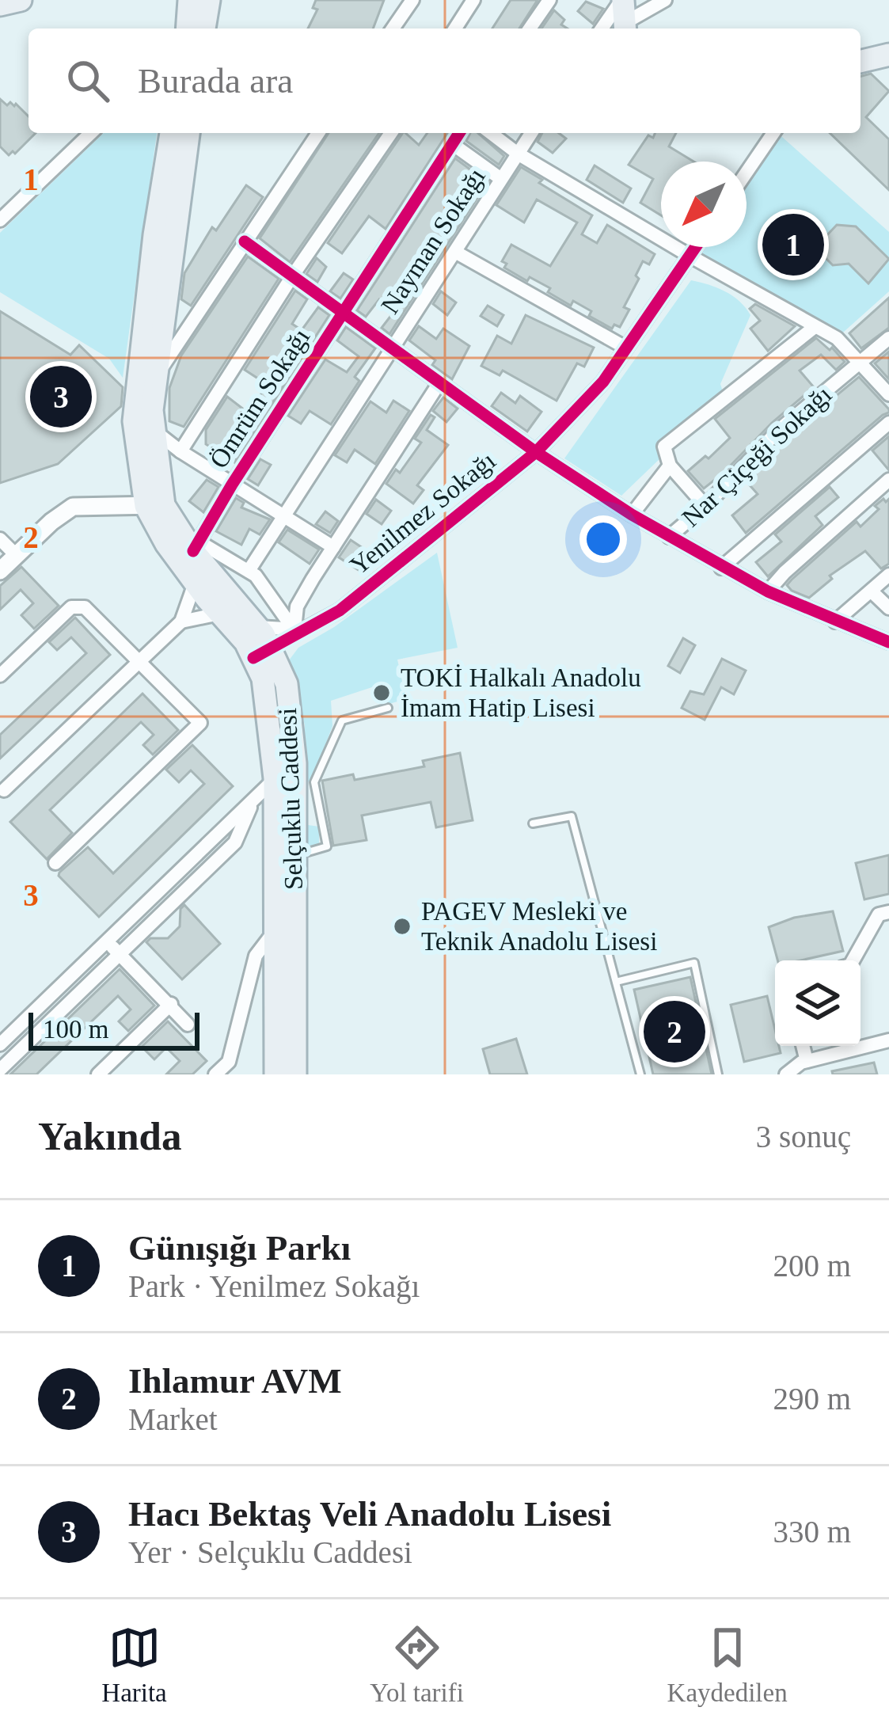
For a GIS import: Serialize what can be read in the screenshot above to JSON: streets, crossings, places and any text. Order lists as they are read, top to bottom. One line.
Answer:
{"streets":{"main road":["Selçuklu Caddesi"],"street":["Nayman Sokağı","Ömrüm Sokağı","Nar Çiçeği Sokağı","Yenilmez Sokağı"]},"crossings":[["Nayman Sokağı","Ömrüm Sokağı"],["Ömrüm Sokağı","Selçuklu Caddesi"],["Yenilmez Sokağı","Selçuklu Caddesi"]],"places":["TOKİ Halkalı Anadolu İmam Hatip Lisesi","PAGEV Mesleki ve Teknik Anadolu Lisesi"],"scale_bar":"100 m","north":"bottom left","page":{"search":"Burada ara","pins":["1","3","2"],"scale":"100 m","heading":["Yakında","3 sonuç"],"list":[{"mark":"1","name":"Günışığı Parkı","note":"Park · Yenilmez Sokağı","value":"200 m"},{"mark":"2","name":"Ihlamur AVM","note":"Market","value":"290 m"},{"mark":"3","name":"Hacı Bektaş Veli Anadolu Lisesi","note":"Yer · Selçuklu Caddesi","value":"330 m"}],"nav":["Harita","Yol tarifi","Kaydedilen"]},"grid":{"rows":["1","2","3"]}}
